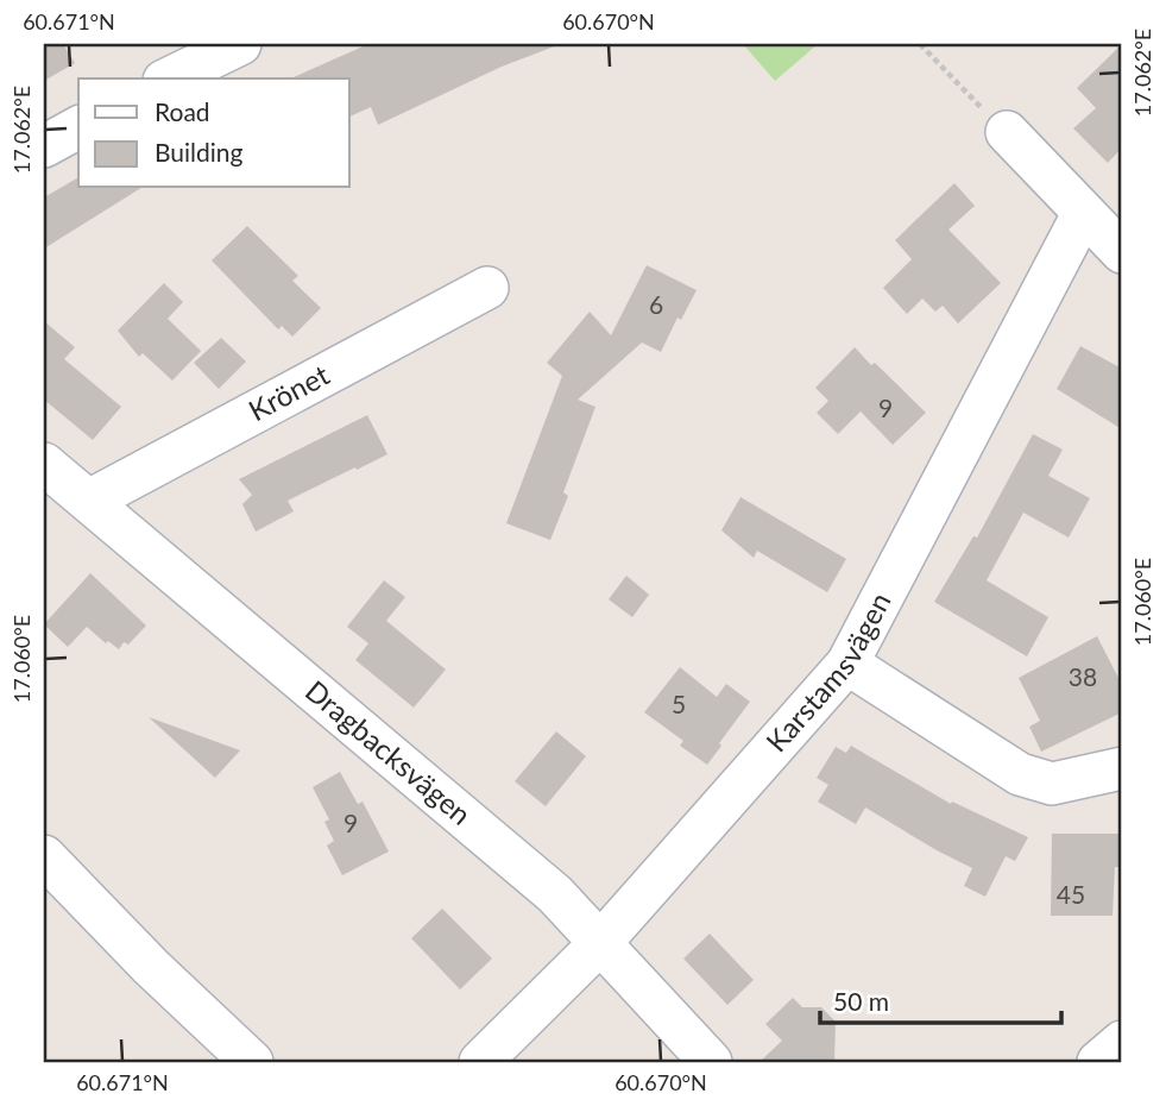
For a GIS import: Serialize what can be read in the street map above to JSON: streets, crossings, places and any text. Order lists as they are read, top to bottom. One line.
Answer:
{"streets":{"street":["Krönet","Karstamsvägen","Dragbacksvägen"]},"crossings":[["Krönet","Dragbacksvägen"],["Karstamsvägen","Dragbacksvägen"]],"house_numbers":["6","9","38","5","9","45"],"legend":["Road","Building"],"scale_bar":"50 m","coordinates":["60.671°N","60.670°N","17.062°E","17.060°E"]}
